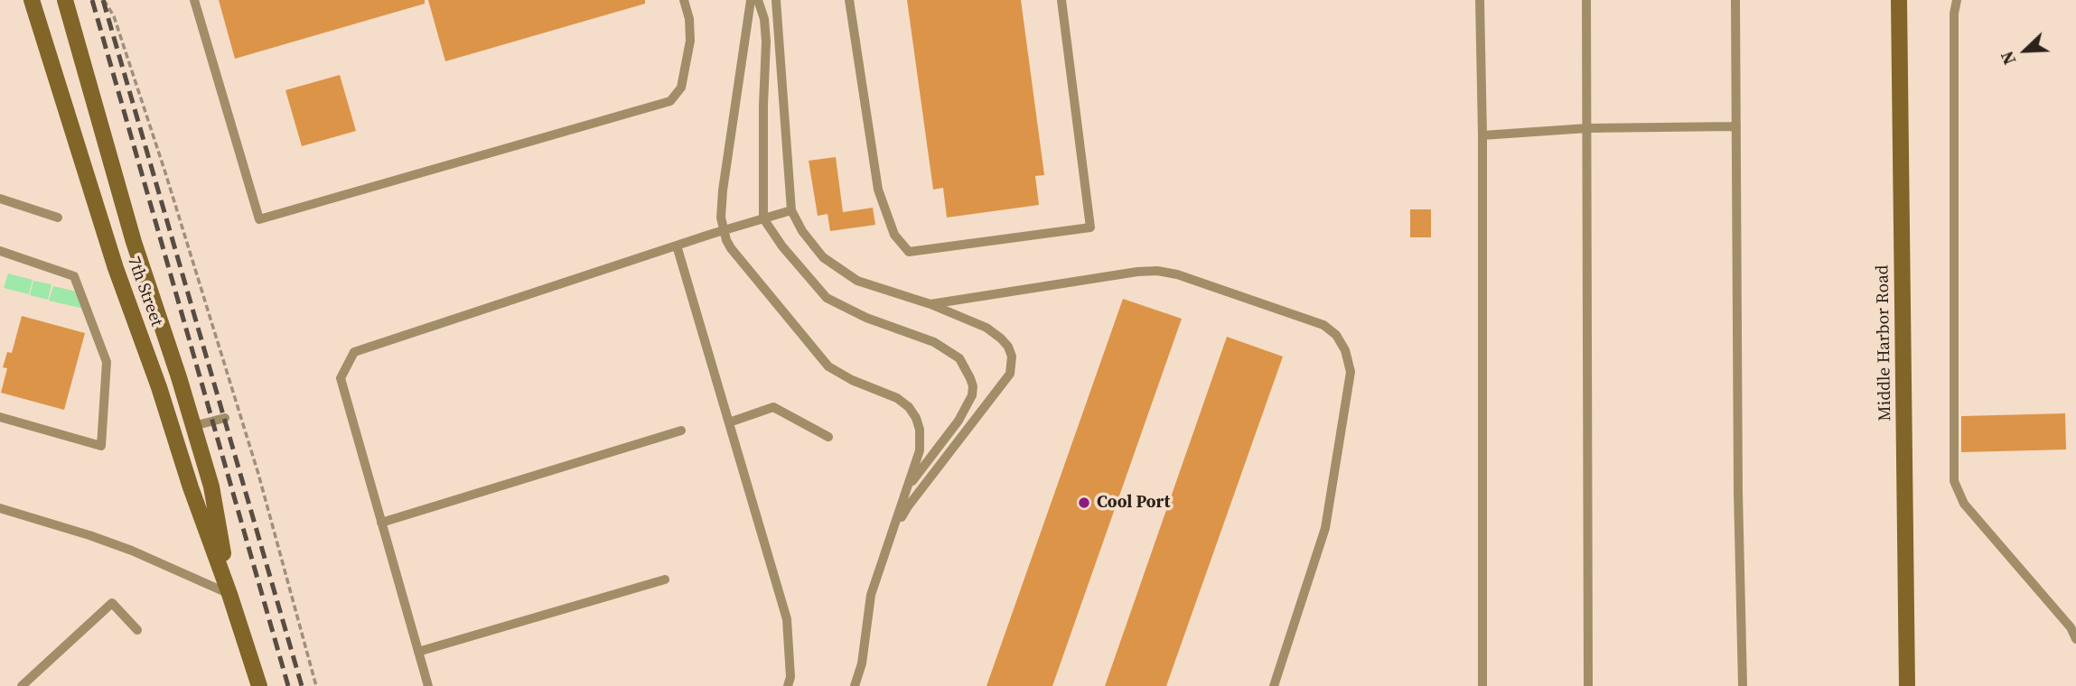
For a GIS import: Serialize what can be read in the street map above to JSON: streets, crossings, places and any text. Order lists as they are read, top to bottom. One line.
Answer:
{"streets":{"main road":["7th Street","Middle Harbor Road"]},"places":["Cool Port"],"north":"bottom left"}
